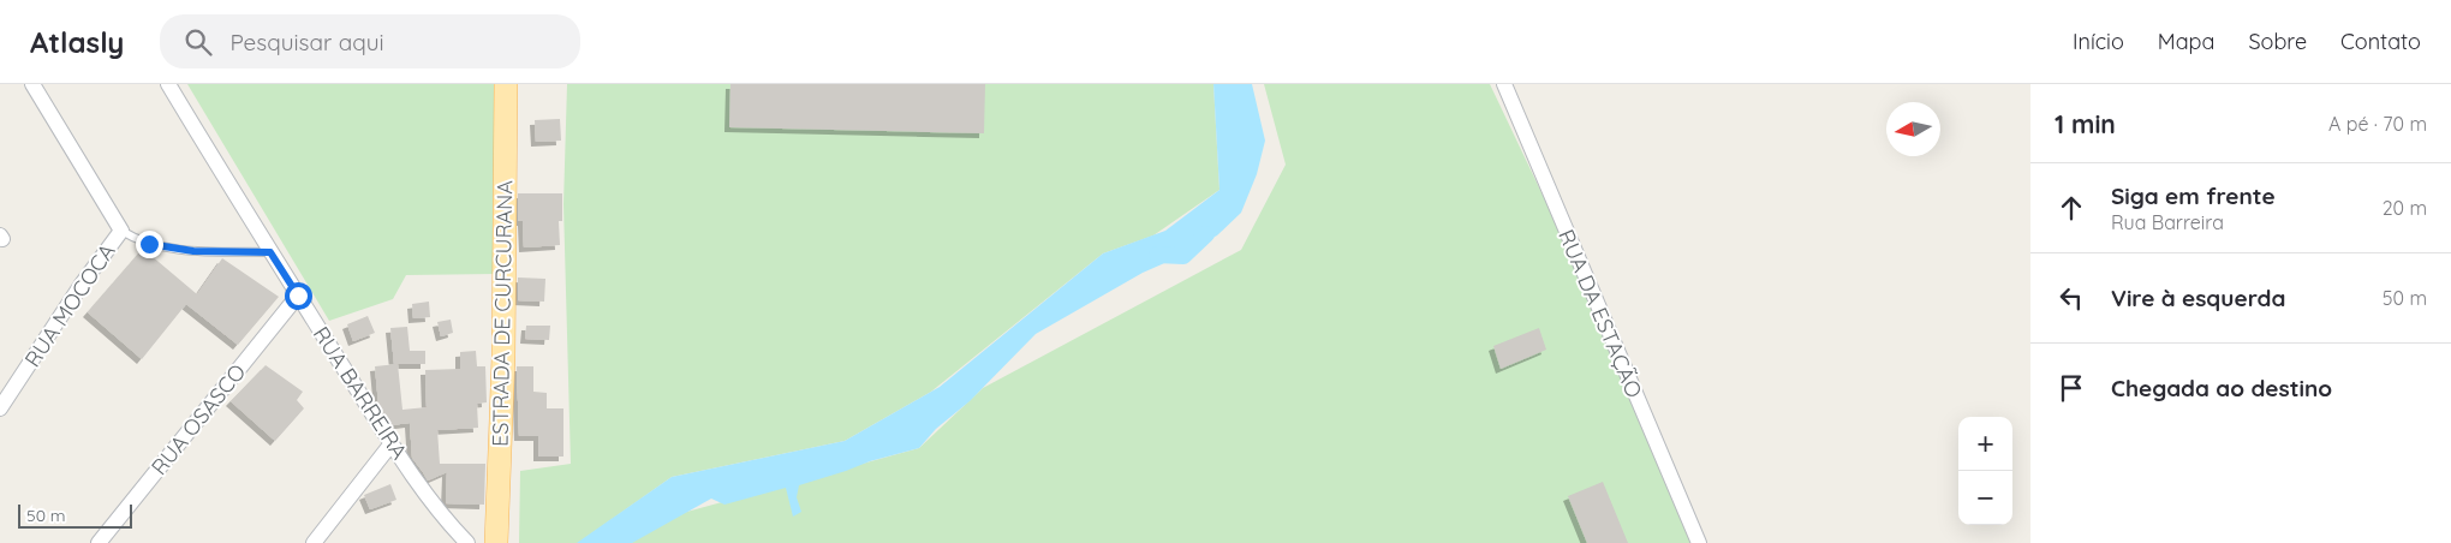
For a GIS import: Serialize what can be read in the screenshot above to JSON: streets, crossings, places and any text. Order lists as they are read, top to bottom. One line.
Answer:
{"streets":{"main road":["ESTRADA DE CURCURANA"],"street":["RUA MOCOCA","RUA DA ESTAÇÃO","RUA BARREIRA","RUA OSASCO"]},"crossings":[["RUA BARREIRA","RUA OSASCO"]],"scale_bar":"50 m","north":"left","page":{"header":"Atlasly","search":"Pesquisar aqui","nav":["Início","Mapa","Sobre","Contato"],"heading":["1 min","A pé · 70 m"],"list":[["Siga em frente","Rua Barreira","20 m"],["Vire à esquerda","50 m"],"Chegada ao destino"],"map_buttons":["+","−"],"scale":"50 m"}}
